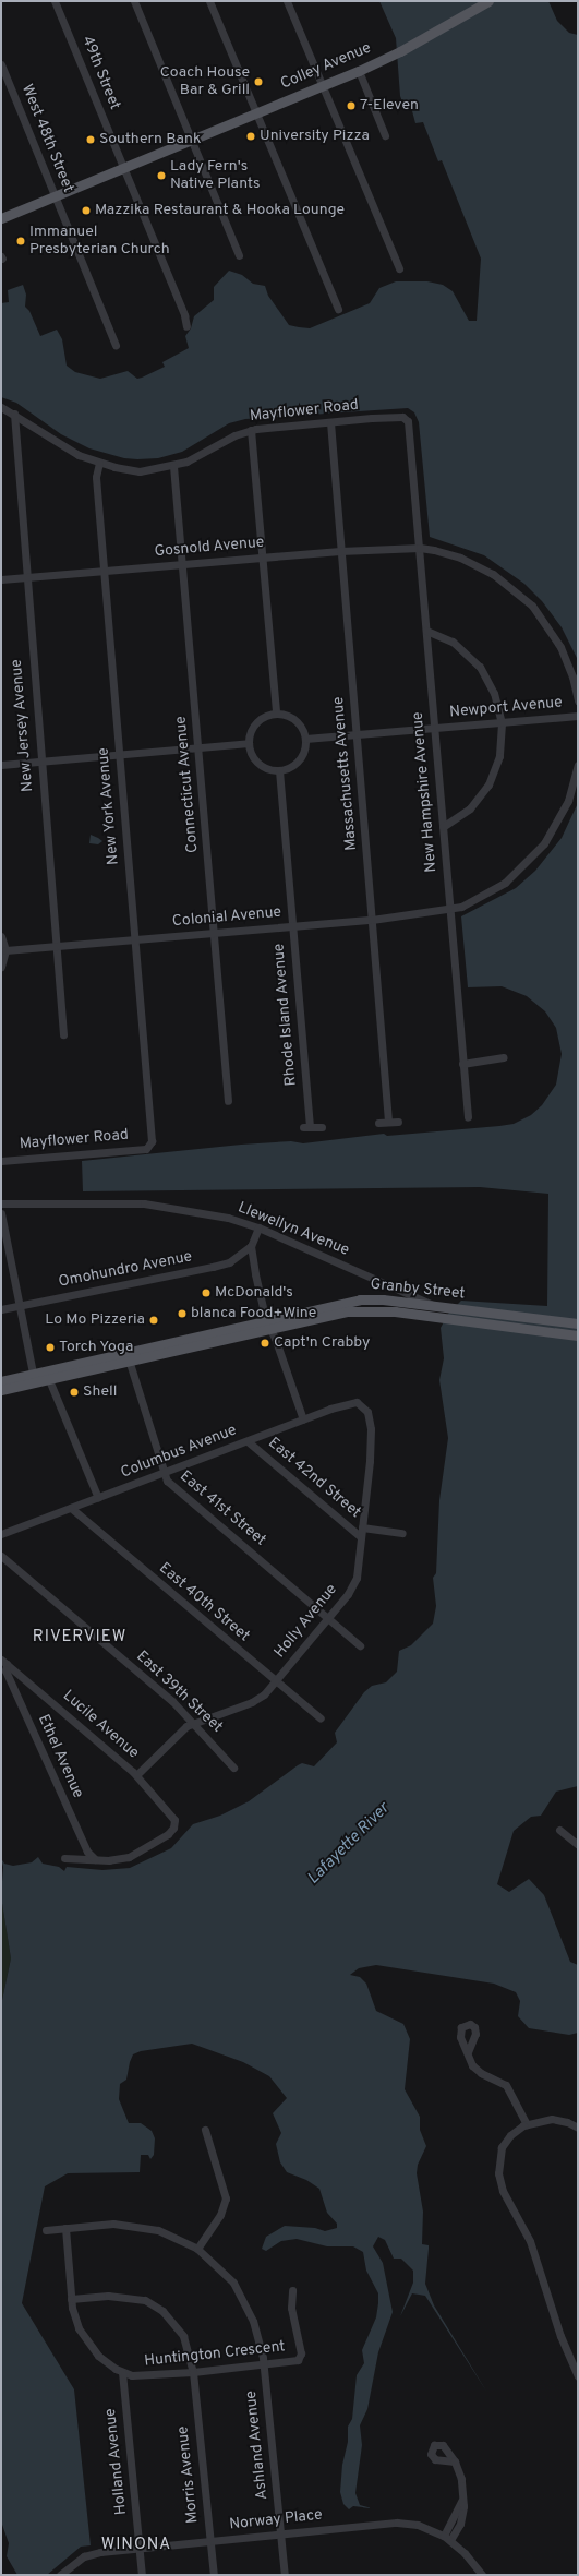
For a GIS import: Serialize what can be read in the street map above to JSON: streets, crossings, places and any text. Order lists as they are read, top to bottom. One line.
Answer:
{"streets":{"main road":["Colley Avenue","Granby Street"],"street":["49th Street","West 48th Street","Mayflower Road","Gosnold Avenue","Newport Avenue","New Jersey Avenue","Massachusetts Avenue","Connecticut Avenue","New Hampshire Avenue","New York Avenue","Colonial Avenue","Rhode Island Avenue","Llewellyn Avenue","Omohundro Avenue","Columbus Avenue","East 42nd Street","East 41st Street","East 40th Street","Holly Avenue","East 39th Street","Lucile Avenue","Ethel Avenue","Huntington Crescent","Ashland Avenue","Holland Avenue","Morris Avenue","Norway Place"]},"crossings":[["Colley Avenue","49th Street"],["Colley Avenue","West 48th Street"],["Mayflower Road","New Jersey Avenue"],["Mayflower Road","Massachusetts Avenue"],["Mayflower Road","Connecticut Avenue"],["Mayflower Road","New Hampshire Avenue"],["Mayflower Road","New York Avenue"],["Gosnold Avenue","New Jersey Avenue"],["Gosnold Avenue","Massachusetts Avenue"],["Gosnold Avenue","Connecticut Avenue"],["Gosnold Avenue","New Hampshire Avenue"],["Gosnold Avenue","New York Avenue"],["Newport Avenue","Massachusetts Avenue"],["Newport Avenue","New Hampshire Avenue"],["Newport Avenue","Rhode Island Avenue"],["New Jersey Avenue","Colonial Avenue"],["Massachusetts Avenue","Colonial Avenue"],["Connecticut Avenue","Colonial Avenue"],["New Hampshire Avenue","Colonial Avenue"],["New York Avenue","Colonial Avenue"],["Colonial Avenue","Rhode Island Avenue"],["Llewellyn Avenue","Granby Street"],["Granby Street","East 41st Street"],["Columbus Avenue","East 42nd Street"],["Columbus Avenue","East 41st Street"],["Columbus Avenue","East 40th Street"],["Columbus Avenue","Holly Avenue"],["East 42nd Street","Holly Avenue"],["East 41st Street","Holly Avenue"],["East 40th Street","Holly Avenue"],["Holly Avenue","East 39th Street"],["Holly Avenue","Lucile Avenue"],["Lucile Avenue","Ethel Avenue"],["Huntington Crescent","Ashland Avenue"],["Huntington Crescent","Holland Avenue"],["Huntington Crescent","Morris Avenue"],["Ashland Avenue","Norway Place"],["Holland Avenue","Norway Place"],["Morris Avenue","Norway Place"]],"districts":["RIVERVIEW","WINONA"],"water":["Lafayette River"],"places":["Coach House Bar & Grill","7-Eleven","University Pizza","Southern Bank","Lady Fern's Native Plants","Mazzika Restaurant & Hooka Lounge","Immanuel Presbyterian Church","McDonald's","blanca Food+Wine","Lo Mo Pizzeria","Capt'n Crabby","Torch Yoga","Shell"]}
